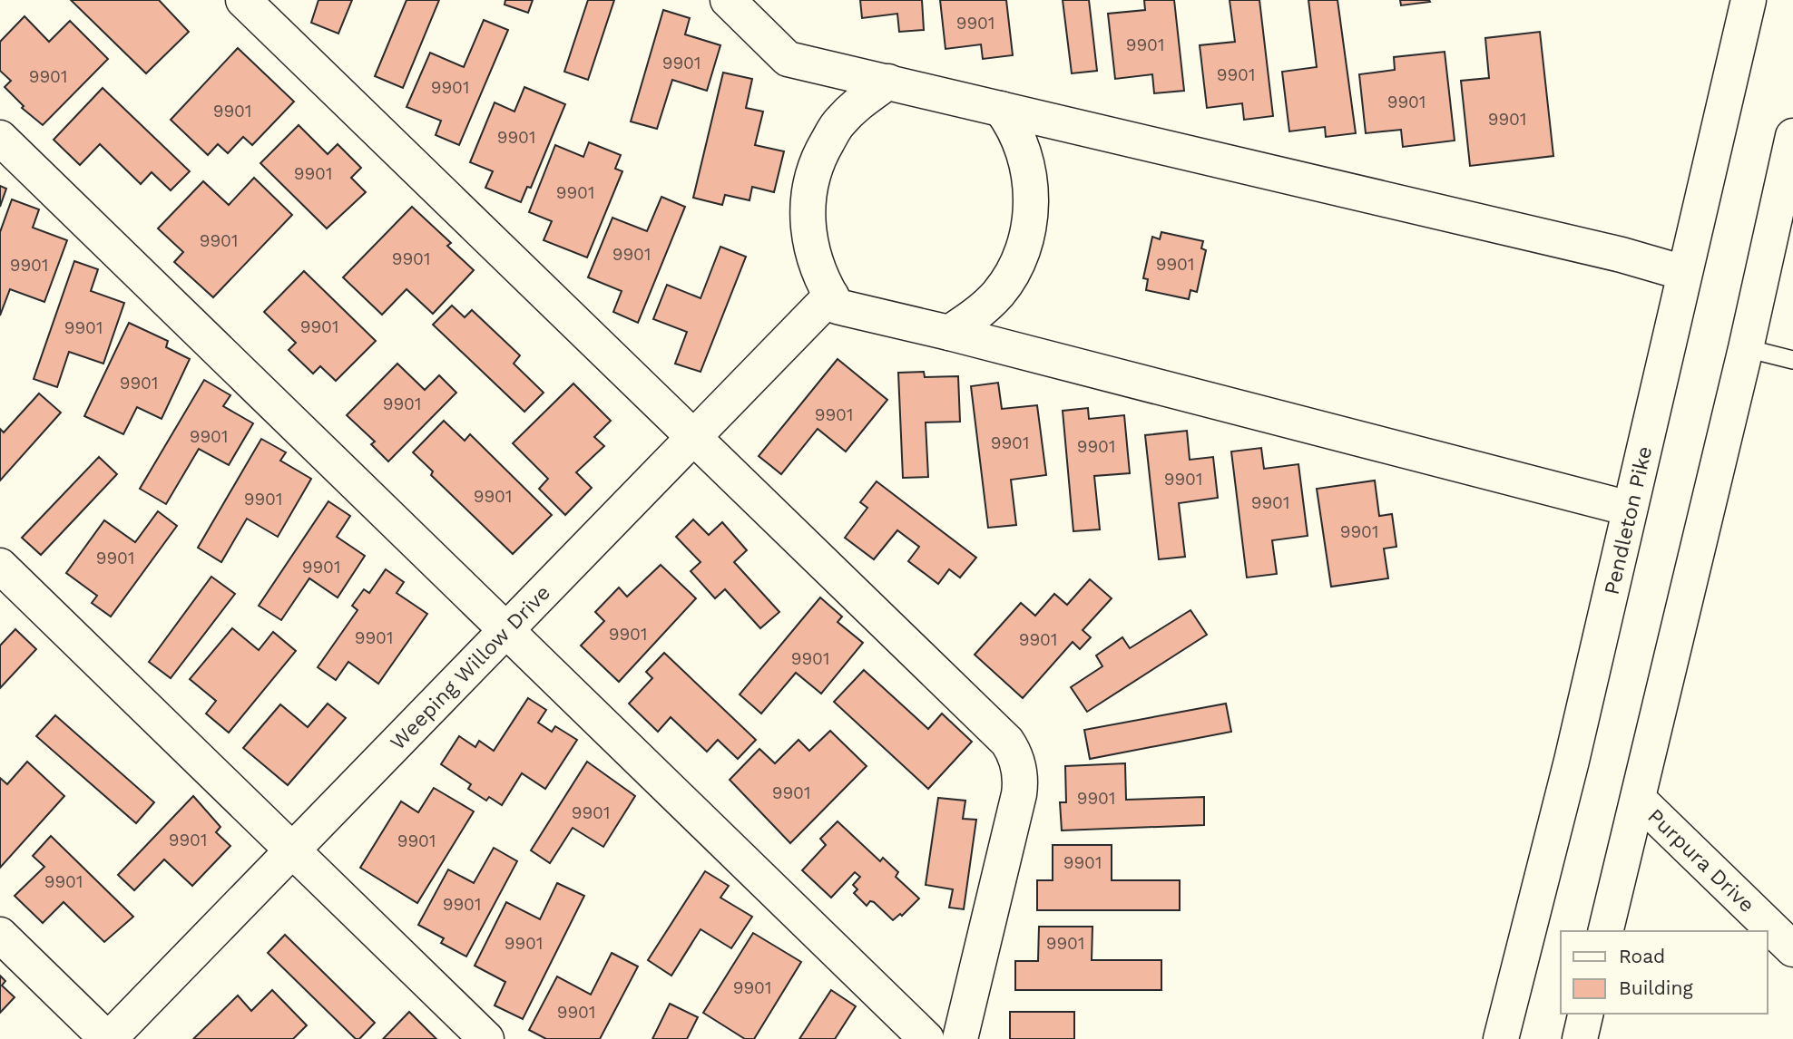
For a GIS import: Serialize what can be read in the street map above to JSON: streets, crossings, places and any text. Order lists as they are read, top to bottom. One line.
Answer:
{"streets":{"street":["Pendleton Pike","Weeping Willow Drive","Purpura Drive"]},"house_numbers":["9901","9901","9901","9901","9901","9901","9901","9901","9901","9901","9901","9901","9901","9901","9901","9901","9901","9901","9901","9901","9901","9901","9901","9901","9901","9901","9901","9901","9901","9901","9901","9901","9901","9901","9901","9901","9901","9901","9901","9901","9901","9901","9901","9901","9901","9901","9901","9901"],"legend":["Road","Building"]}
